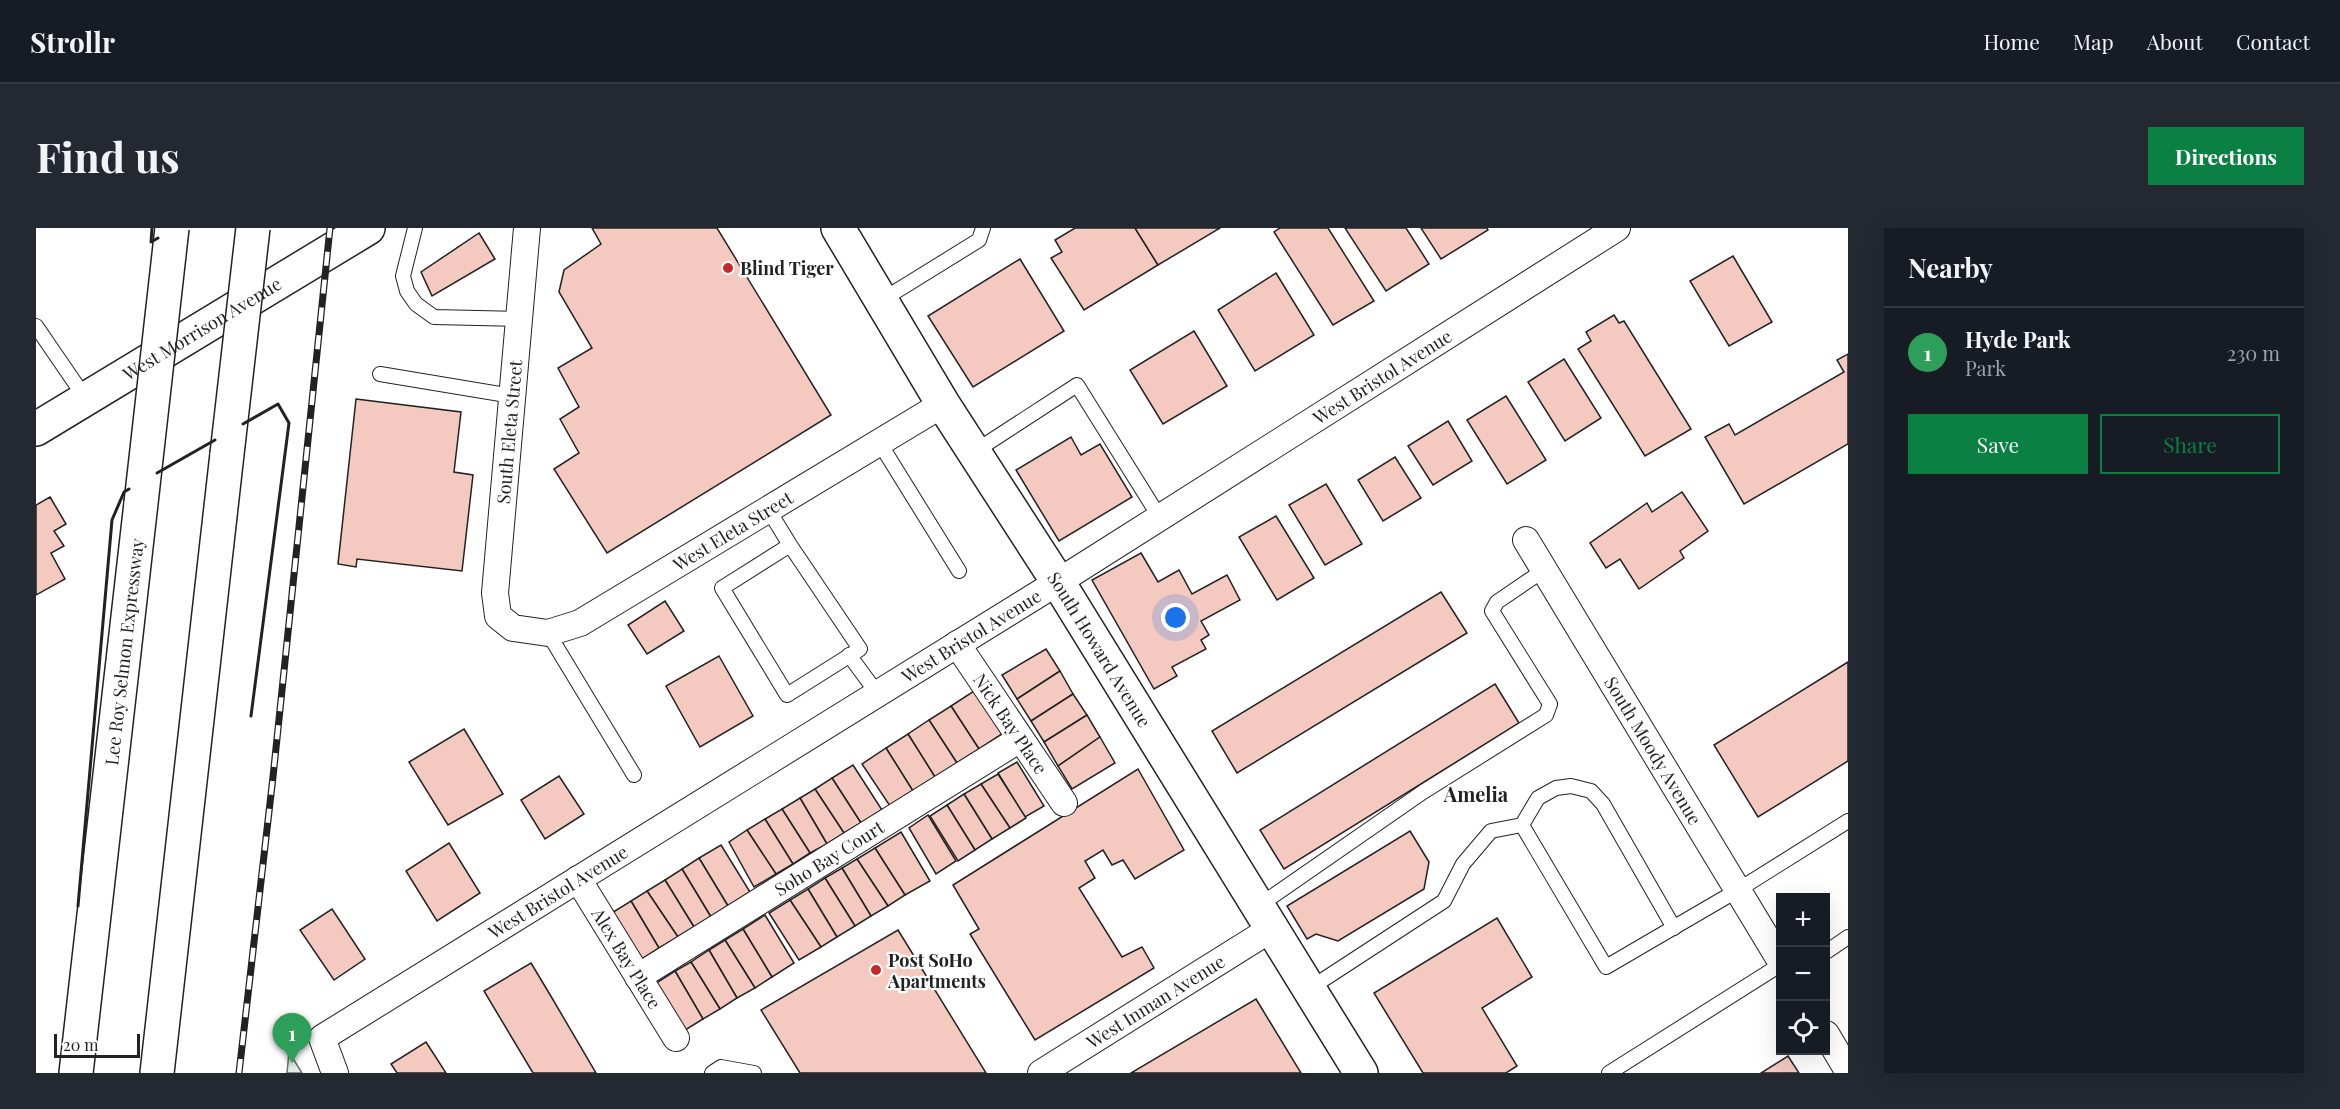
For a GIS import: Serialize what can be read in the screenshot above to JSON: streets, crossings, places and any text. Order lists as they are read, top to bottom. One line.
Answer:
{"streets":{"main road":["West Morrison Avenue","South Howard Avenue","Lee Roy Selmon Expressway"],"street":["West Bristol Avenue","South Eleta Street","West Eleta Street","Nick Bay Place","South Moody Avenue","Soho Bay Court","Alex Bay Place","West Inman Avenue"]},"crossings":[["West Bristol Avenue","South Howard Avenue"],["West Bristol Avenue","Nick Bay Place"],["West Bristol Avenue","Alex Bay Place"],["South Eleta Street","West Eleta Street"],["West Eleta Street","South Howard Avenue"],["South Howard Avenue","West Inman Avenue"],["Nick Bay Place","Soho Bay Court"],["Soho Bay Court","Alex Bay Place"]],"districts":["Amelia"],"places":["Blind Tiger","Post SoHo Apartments"],"scale_bar":"20 m","page":{"header":"Strollr","nav":["Home","Map","About","Contact"],"buttons":["Directions",["Save","Share"]],"title":"Find us","heading":"Nearby","list":[{"mark":"1","name":"Hyde Park","note":"Park","value":"230 m"}],"map_buttons":["+","−"],"pins":"1","scale":"20 m"}}
